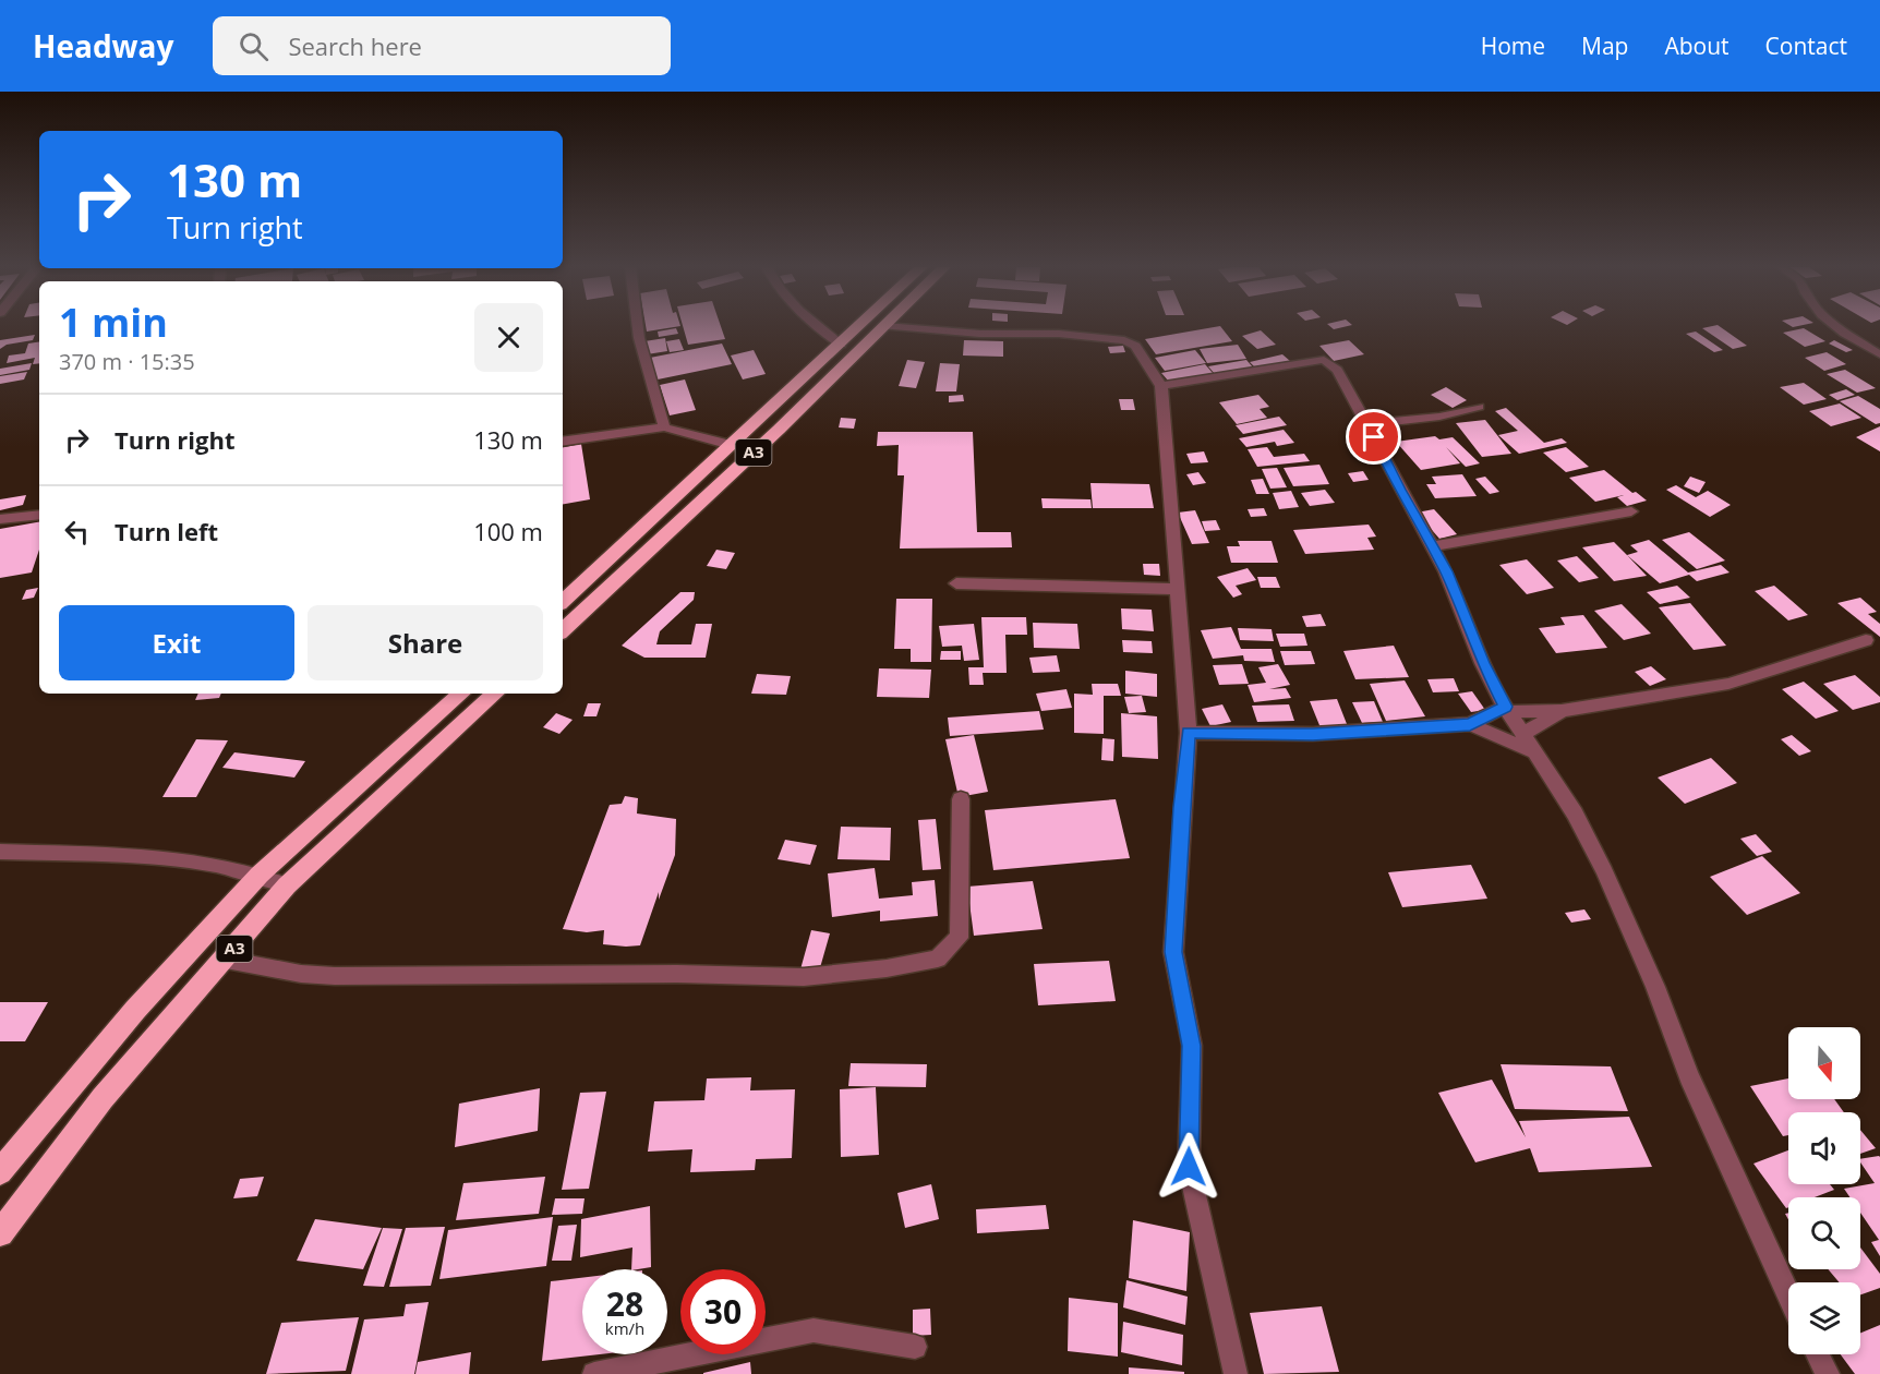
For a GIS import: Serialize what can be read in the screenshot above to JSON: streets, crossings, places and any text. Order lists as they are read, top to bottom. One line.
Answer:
{"streets":{"highway":["A3"]},"north":"bottom","page":{"header":"Headway","search":"Search here","nav":["Home","Map","About","Contact"],"turn":["130 m","Turn right"],"heading":["1 min","370 m · 15:35"],"list":[{"name":"Turn right","value":"130 m"},{"name":"Turn left","value":"100 m"}],"buttons":["Exit","Share"],"speed":"28 km/h","limit":"30"}}
